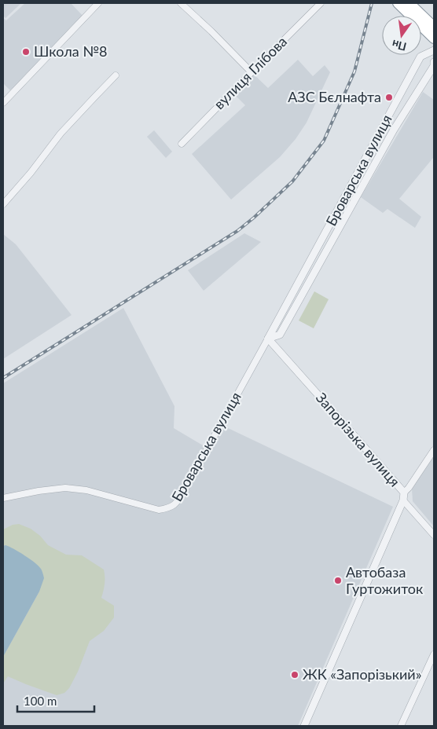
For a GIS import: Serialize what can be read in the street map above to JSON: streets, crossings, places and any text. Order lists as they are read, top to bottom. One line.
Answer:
{"streets":{"street":["вулиця Глібова","Броварська вулиця","Запорізька вулиця"]},"crossings":[["Броварська вулиця","Запорізька вулиця"]],"places":["Школа №8","АЗС Бєлнафта","Автобаза Гуртожиток","ЖК «Запорізький»"],"scale_bar":"100 m","north":"bottom"}
